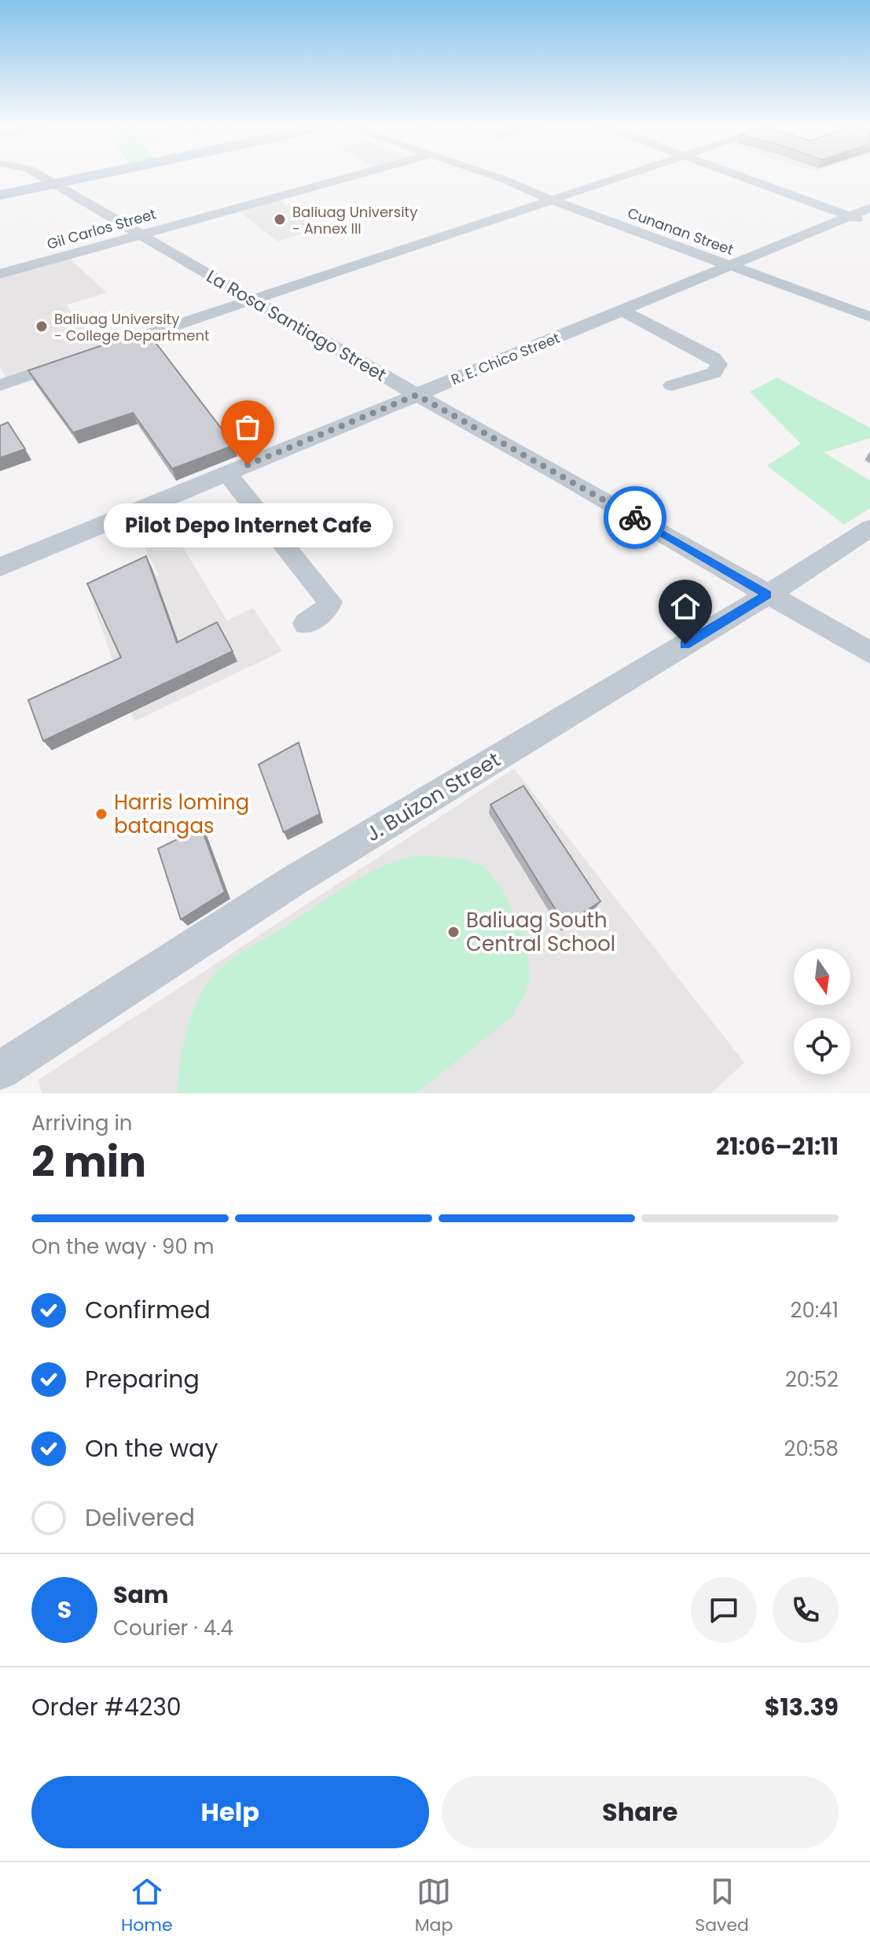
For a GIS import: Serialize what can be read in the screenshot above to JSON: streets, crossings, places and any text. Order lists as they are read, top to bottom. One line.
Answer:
{"streets":{"street":["Gil Carlos Street","Cunanan Street","La Rosa Santiago Street","R. E. Chico Street","J. Buizon Street"]},"crossings":[["Gil Carlos Street","La Rosa Santiago Street"],["Cunanan Street","R. E. Chico Street"],["La Rosa Santiago Street","R. E. Chico Street"],["La Rosa Santiago Street","J. Buizon Street"]],"places":["Baliuag University - Annex III","Baliuag University - College Department","Pilot Depo Internet Cafe","Harris loming batangas","Baliuag South Central School"],"north":"bottom","page":{"bubble":"Pilot Depo Internet Cafe","heading":["2 min","Arriving in","21:06–21:11"],"panel":["Sam","Courier · 4.4","Order #4230","$13.39"],"bar":"On the way · 90 m","list":[["Confirmed","20:41"],["Preparing","20:52"],["On the way","20:58"],"Delivered"],"round":"S","buttons":["Help","Share"],"tabs":["Home","Map","Saved"]}}
